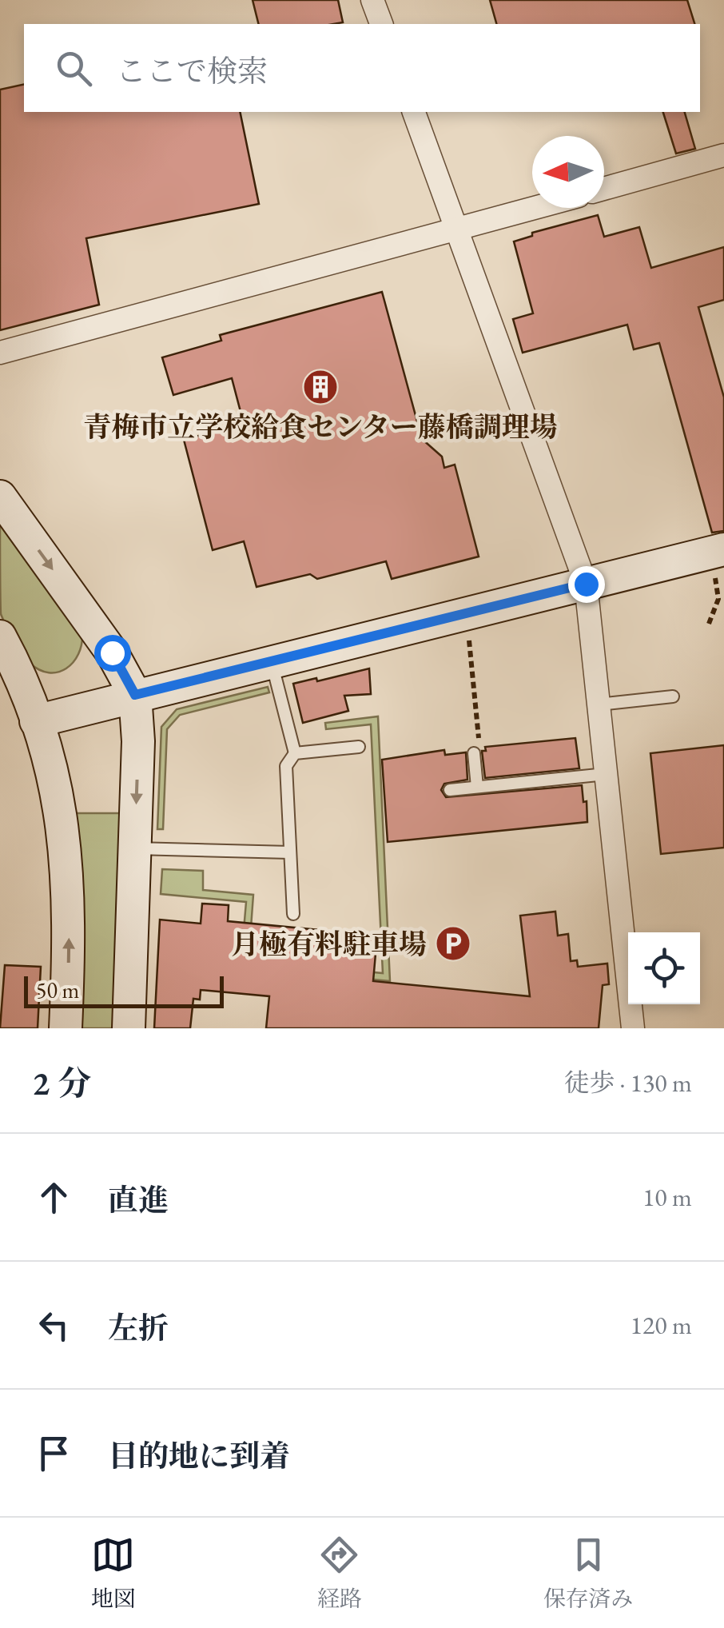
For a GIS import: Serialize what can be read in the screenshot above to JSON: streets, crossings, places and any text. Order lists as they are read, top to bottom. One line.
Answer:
{"places":{"building":["青梅市立学校給食センター藤橋調理場"],"parking":["月極有料駐車場"]},"scale_bar":"50 m","north":"left","page":{"search":"ここで検索","scale":"50 m","heading":["2 分","徒歩 · 130 m"],"list":[["直進","10 m"],["左折","120 m"],"目的地に到着"],"nav":["地図","経路","保存済み"]}}
